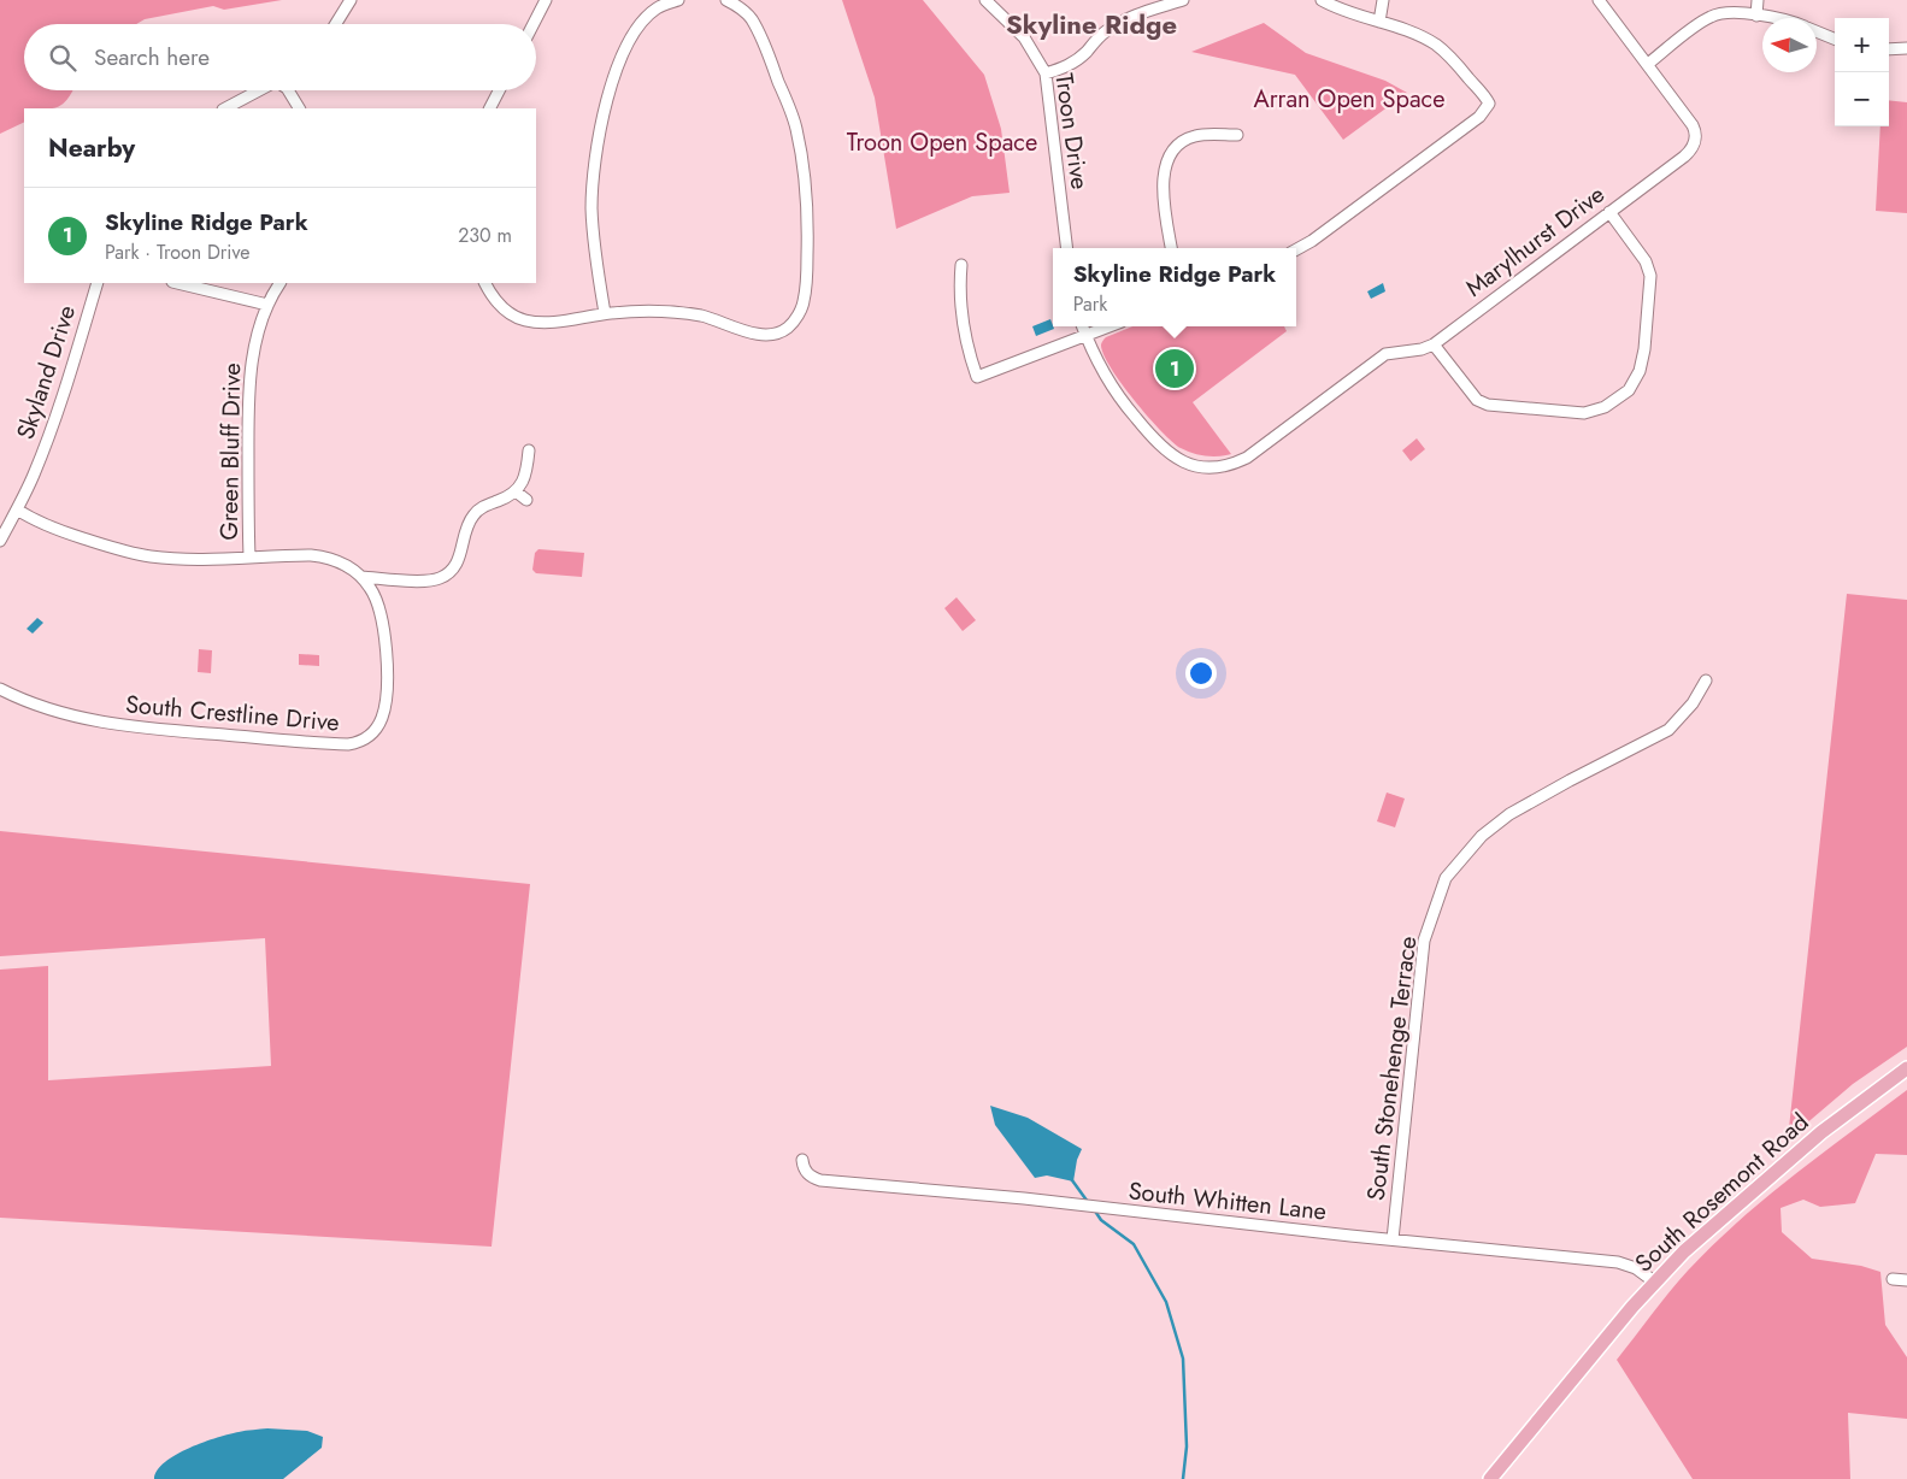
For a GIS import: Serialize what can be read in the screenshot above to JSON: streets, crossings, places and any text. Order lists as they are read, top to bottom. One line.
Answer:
{"streets":{"main road":["South Rosemont Road"],"street":["Troon Drive","Marylhurst Drive","Skyland Drive","Green Bluff Drive","South Crestline Drive","South Stonehenge Terrace","South Whitten Lane"]},"crossings":[["Skyland Drive","South Crestline Drive"],["Green Bluff Drive","South Crestline Drive"],["South Stonehenge Terrace","South Whitten Lane"],["South Rosemont Road","South Whitten Lane"]],"districts":["Skyline Ridge"],"parks":["Arran Open Space","Troon Open Space"],"north":"left","page":{"map_buttons":["+","−"],"search":"Search here","heading":"Nearby","list":[{"mark":"1","name":"Skyline Ridge Park","note":"Park · Troon Drive","value":"230 m"}],"popup":["Skyline Ridge Park","Park"],"pins":"1"}}
